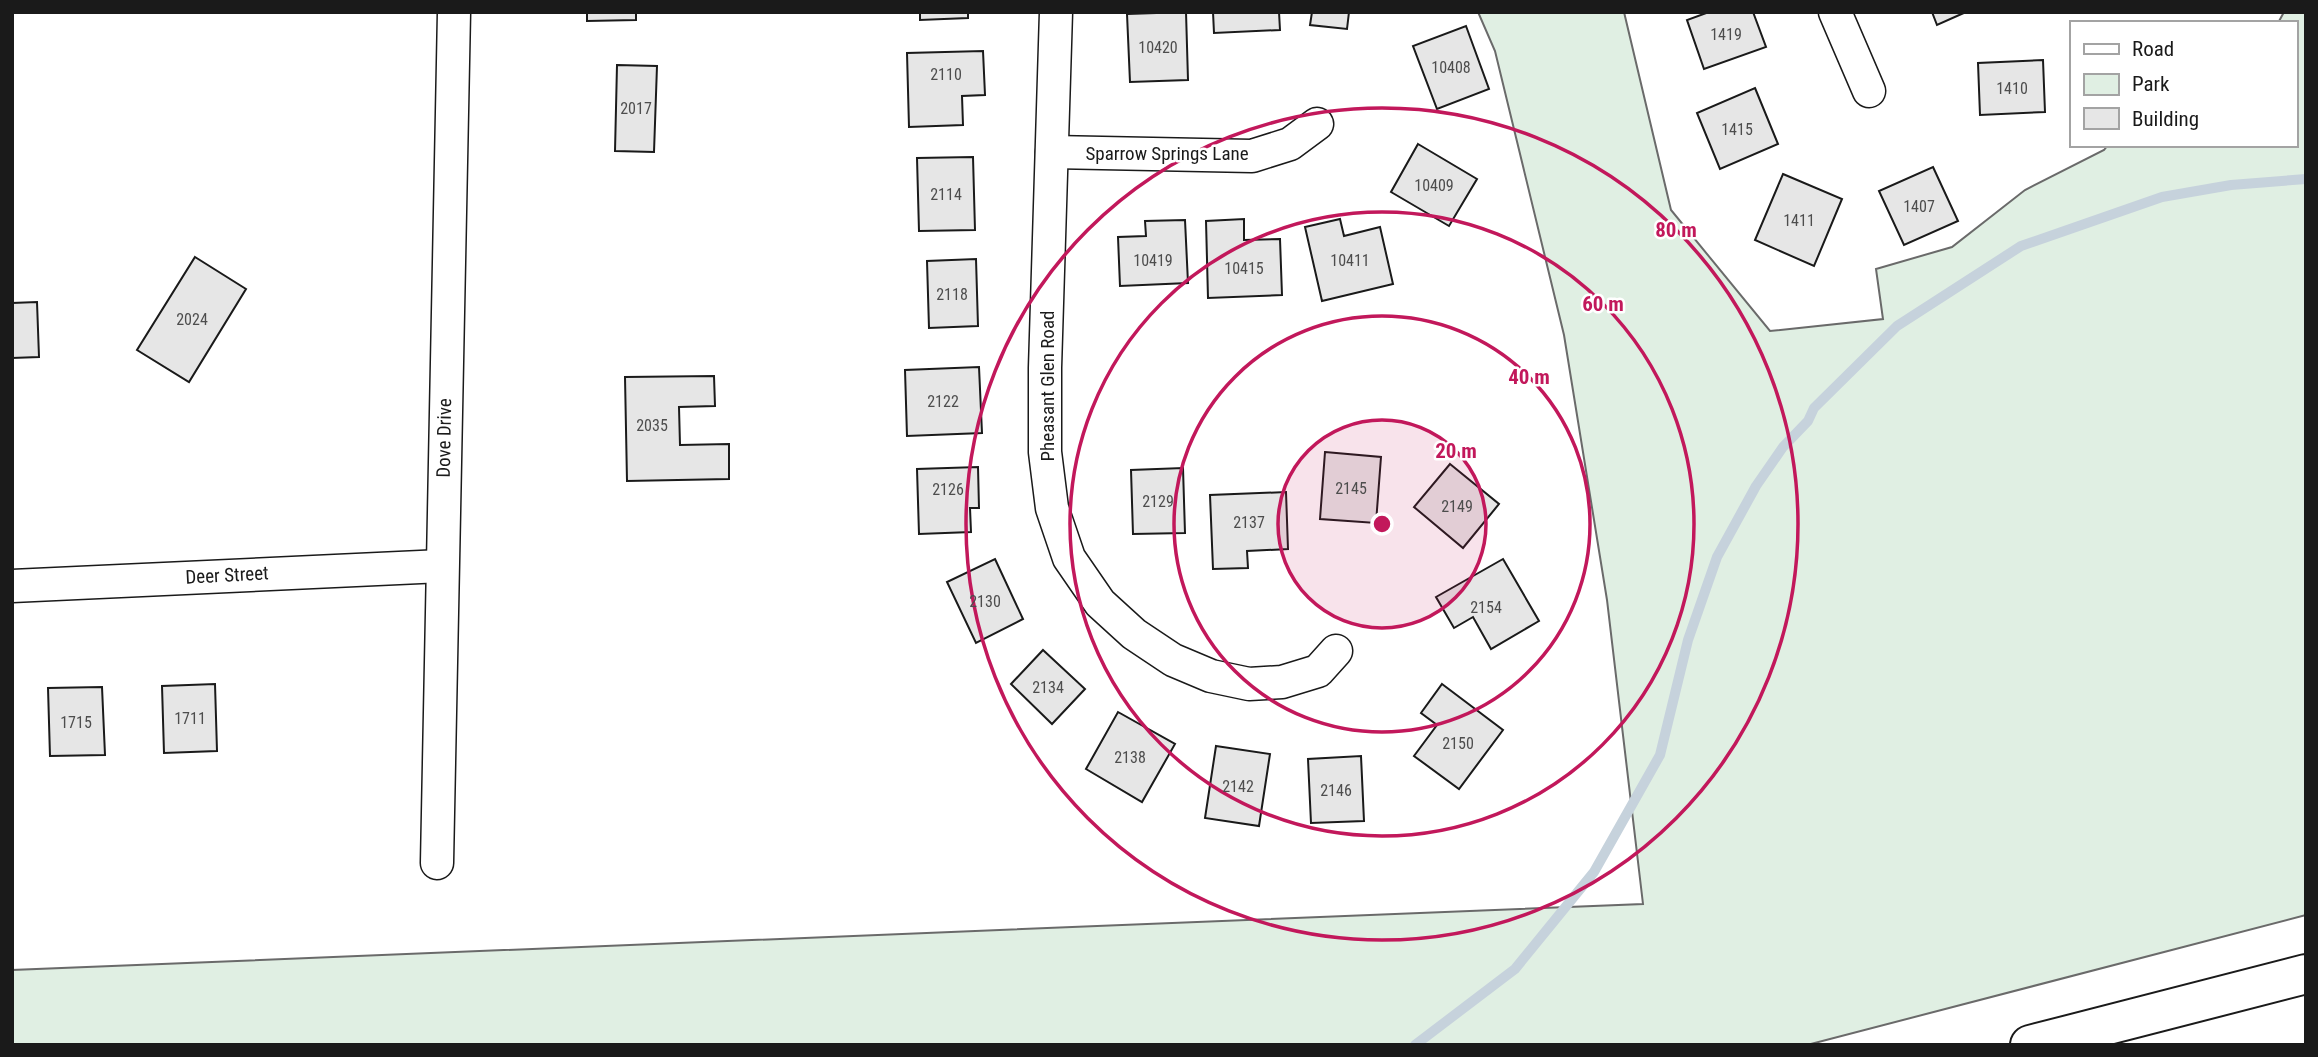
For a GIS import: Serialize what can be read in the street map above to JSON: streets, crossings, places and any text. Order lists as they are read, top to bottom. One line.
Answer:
{"streets":{"street":["Sparrow Springs Lane","Pheasant Glen Road","Dove Drive","Deer Street"]},"crossings":[["Sparrow Springs Lane","Pheasant Glen Road"],["Dove Drive","Deer Street"]],"house_numbers":["1419","10420","10408","2110","1410","2017","1415","10409","2114","1407","1411","10419","10411","10415","2118","2024","2122","2035","2145","2126","2129","2149","2137","2130","2154","2134","1711","1715","2150","2138","2142","2146"],"legend":["Road","Park","Building"],"rings":["80 m","60 m","40 m","20 m"]}
